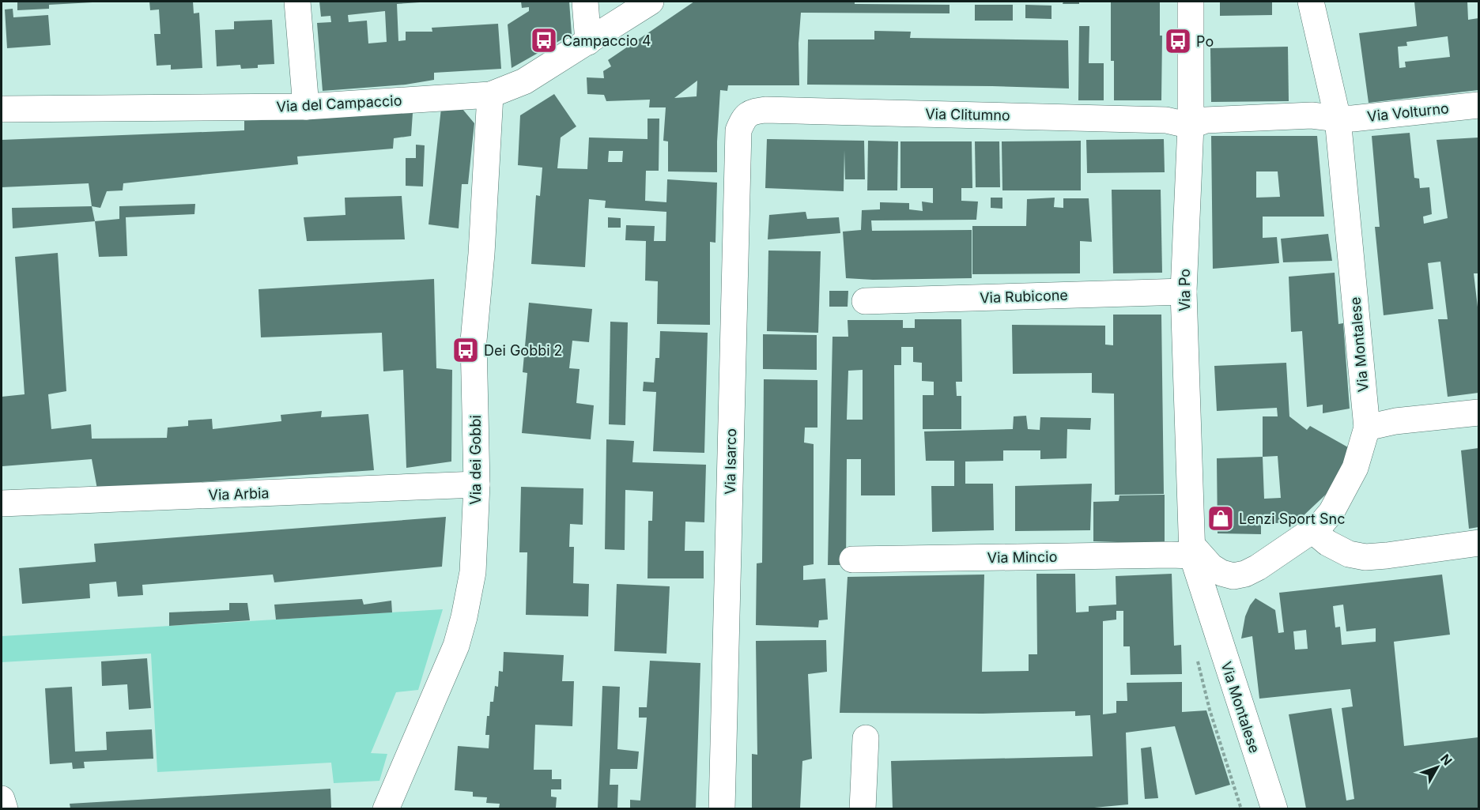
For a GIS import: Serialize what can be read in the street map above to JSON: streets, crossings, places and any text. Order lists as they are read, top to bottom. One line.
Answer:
{"streets":{"street":["Via del Campaccio","Via Volturno","Via Clitumno","Via Po","Via Rubicone","Via Montalese","Via dei Gobbi","Via Isarco","Via Arbia","Via Mincio"]},"crossings":[["Via del Campaccio","Via dei Gobbi"],["Via Volturno","Via Clitumno"],["Via Volturno","Via Po"],["Via Volturno","Via Montalese"],["Via Clitumno","Via Po"],["Via Clitumno","Via Isarco"],["Via Po","Via Rubicone"],["Via Po","Via Montalese"],["Via Po","Via Mincio"],["Via Montalese","Via Mincio"],["Via dei Gobbi","Via Arbia"]],"places":{"bus stop":["Campaccio 4","Po","Dei Gobbi 2"],"shop":["Lenzi Sport Snc"]},"north":"top right"}
